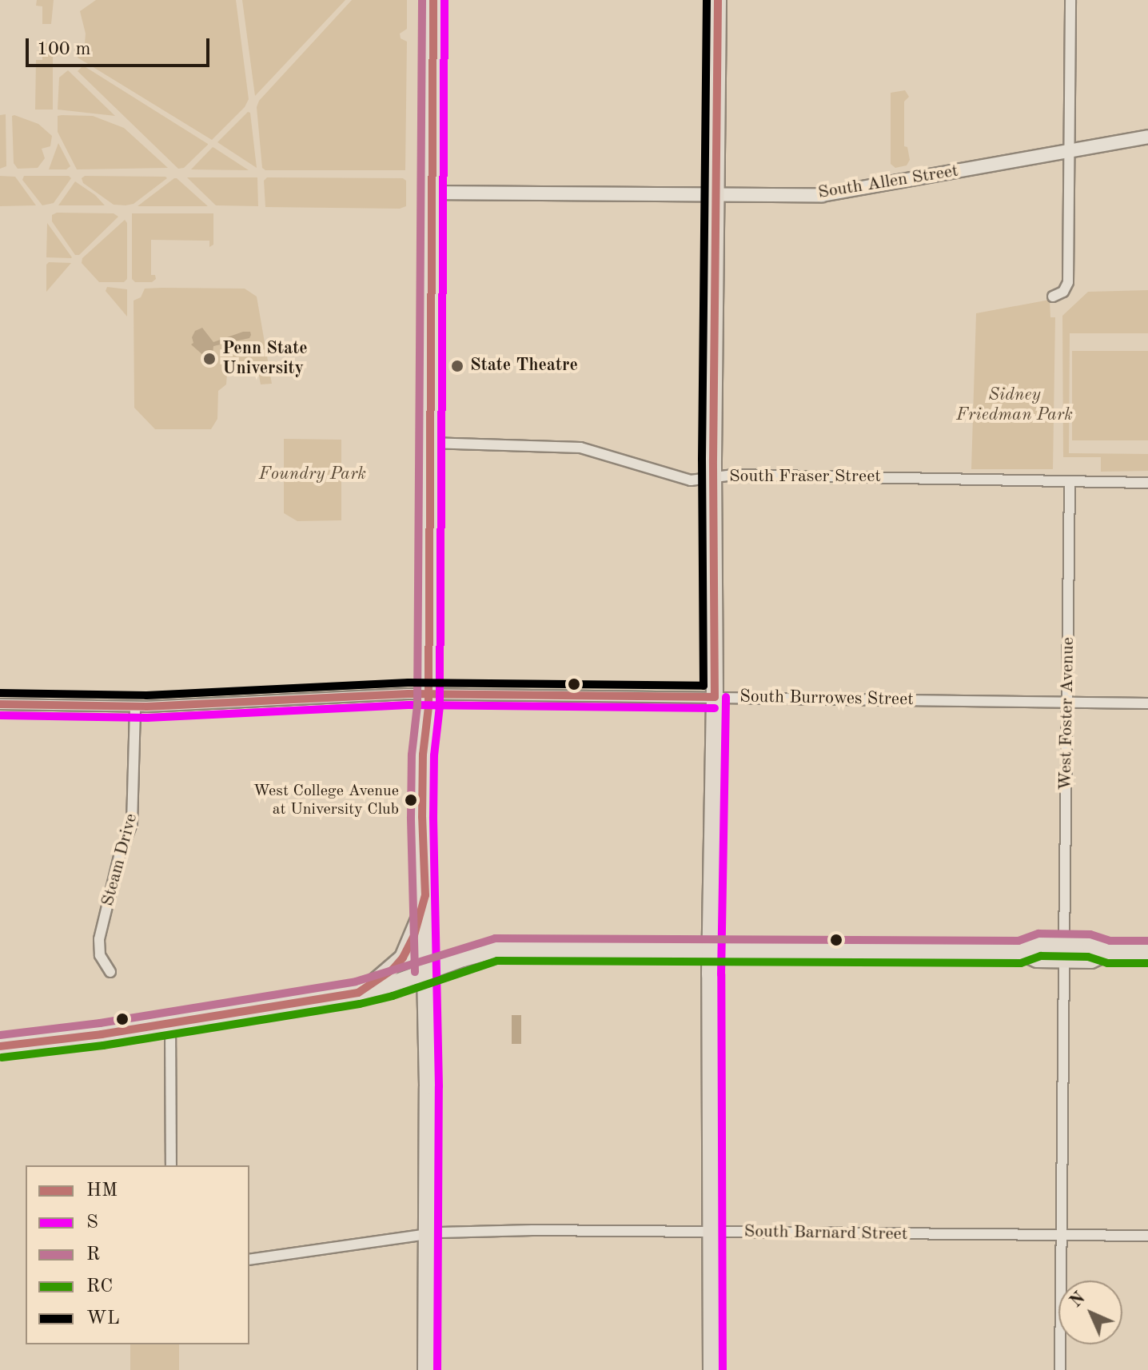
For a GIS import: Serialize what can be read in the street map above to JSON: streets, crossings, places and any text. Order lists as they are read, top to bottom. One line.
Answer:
{"streets":{"street":["South Allen Street","South Fraser Street","South Burrowes Street","West Foster Avenue","Steam Drive","South Barnard Street"]},"crossings":[["South Fraser Street","West Foster Avenue"],["South Burrowes Street","West Foster Avenue"],["South Burrowes Street","Steam Drive"],["West Foster Avenue","South Barnard Street"]],"parks":["Sidney Friedman Park","Foundry Park"],"places":["Penn State University","State Theatre","West College Avenue at University Club"],"lines":["transit line HM","transit line S","transit line R","transit line WL","transit line RC"],"legend":["HM","S","R","RC","WL"],"scale_bar":"100 m","north":"top left"}
